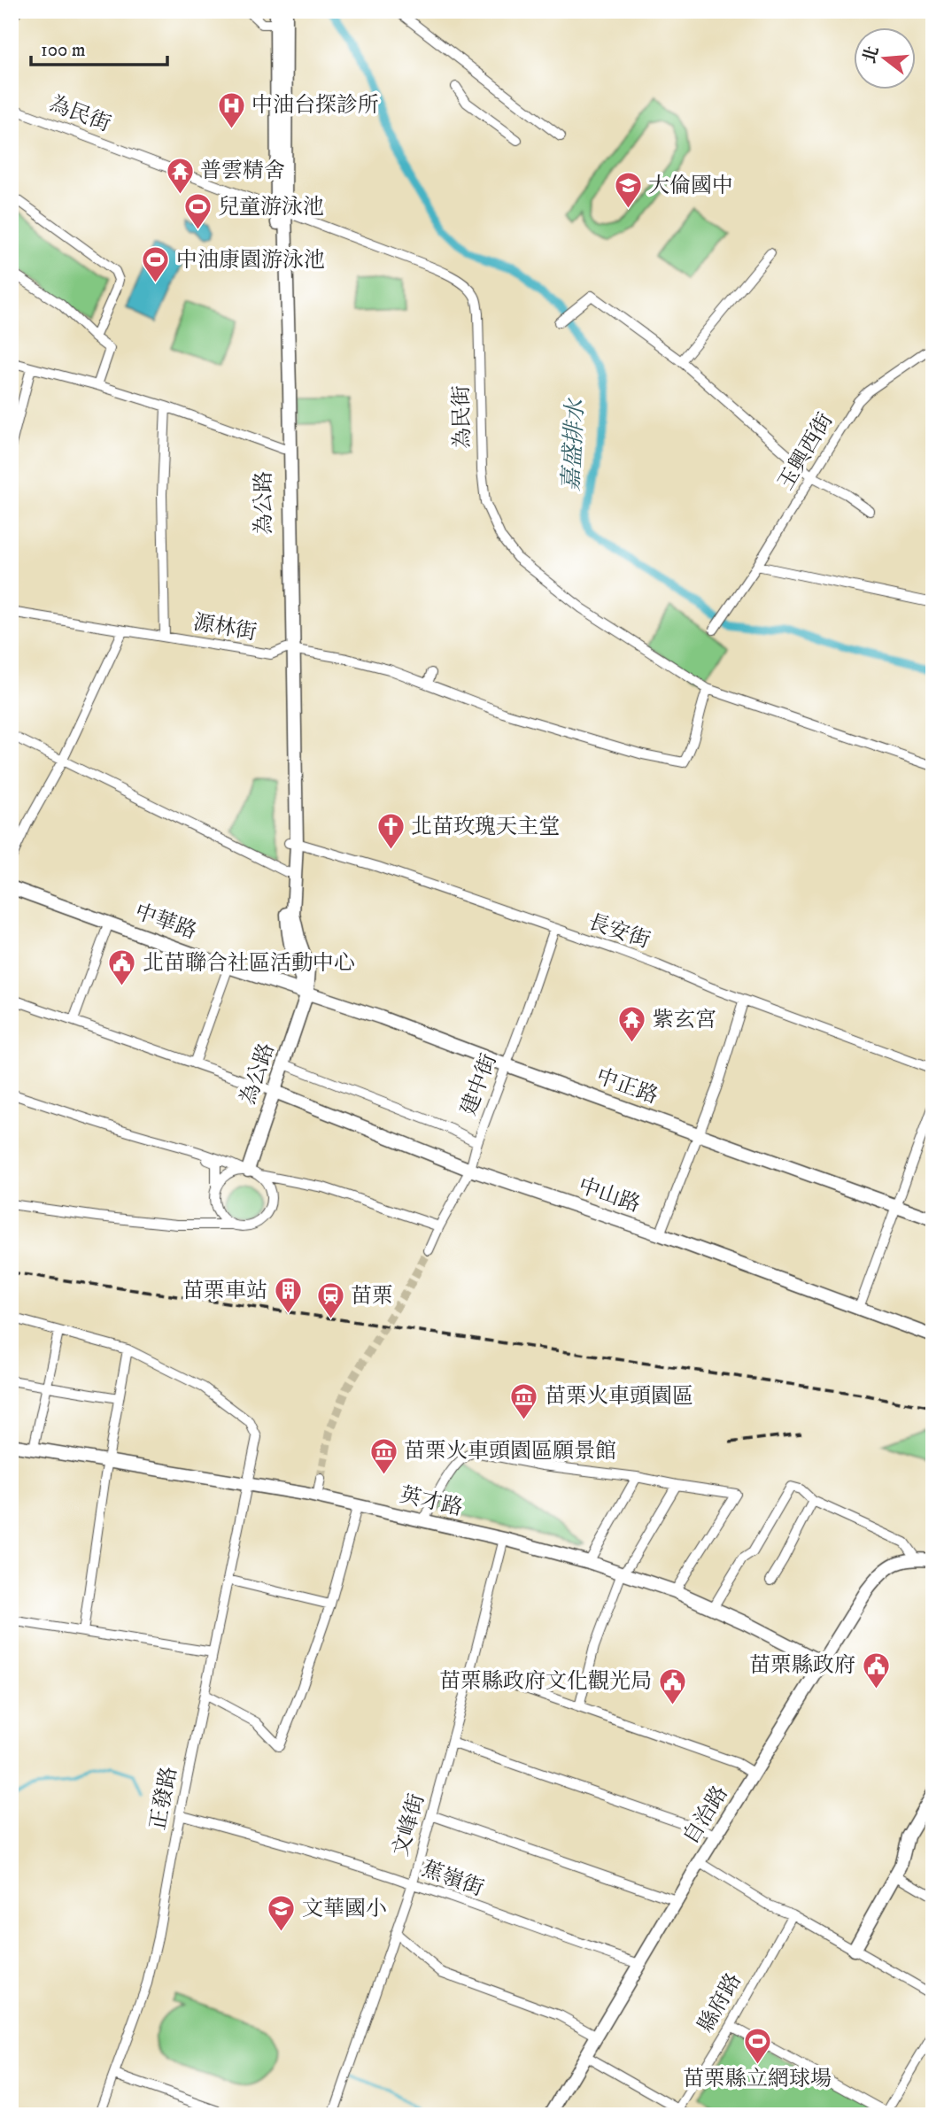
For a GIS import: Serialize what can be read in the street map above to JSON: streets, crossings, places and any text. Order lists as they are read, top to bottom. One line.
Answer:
{"streets":{"street":["為民街","玉興西街","為公路","源林街","中華路","長安街","建中街","中正路","中山路","英才路","正發路","自治路","文峰街","蕉嶺街","縣府路"]},"crossings":[["為民街","為公路"],["為民街","源林街"],["為公路","源林街"],["為公路","中華路"],["為公路","長安街"],["為公路","中正路"],["為公路","中山路"],["中華路","中正路"],["長安街","建中街"],["建中街","中正路"],["建中街","中山路"],["英才路","正發路"],["英才路","自治路"],["英才路","文峰街"],["正發路","蕉嶺街"],["自治路","蕉嶺街"],["文峰街","蕉嶺街"]],"water":["嘉盛排水"],"places":{"hospital":["中油台探診所"],"temple":["普雲精舍","紫玄宮"],"school or university":["大倫國中","文華國小"],"sports":["兒童游泳池","中油康園游泳池","苗栗縣立網球場"],"church":["北苗玫瑰天主堂"],"public building":["北苗聯合社區活動中心","苗栗縣政府","苗栗縣政府文化觀光局"],"building":["苗栗車站"],"station":["苗栗"],"museum":["苗栗火車頭園區","苗栗火車頭園區願景館"]},"scale_bar":"100 m","north":"left"}
